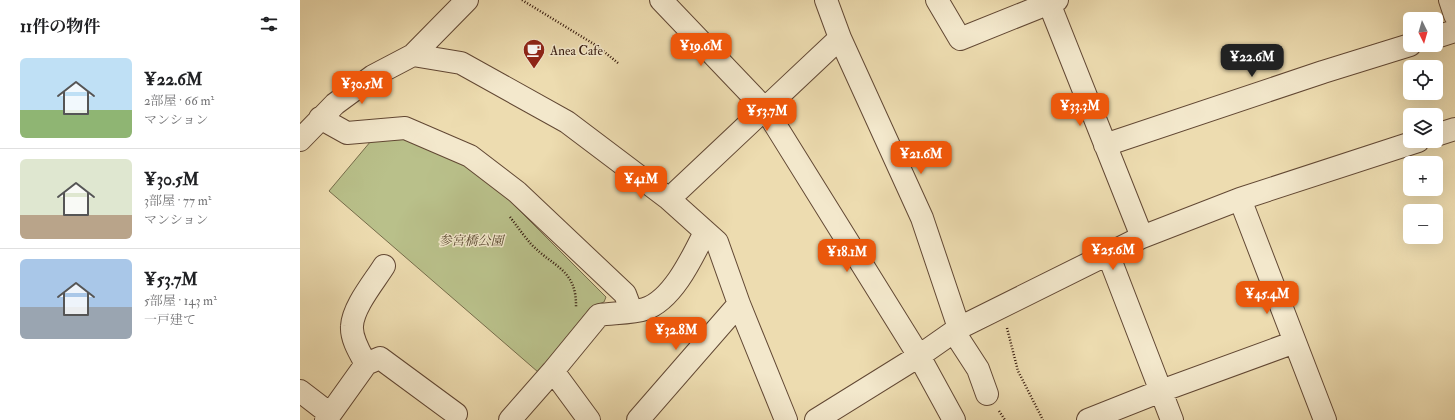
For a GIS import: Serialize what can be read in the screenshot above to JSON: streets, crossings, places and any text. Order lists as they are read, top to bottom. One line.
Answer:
{"parks":["参宮橋公園"],"places":{"cafe":["Anea Cafe"]},"north":"bottom","page":{"heading":"11件の物件","map_buttons":["+","−"],"price":["¥19.6M","¥22.6M","¥30.5M","¥33.3M","¥53.7M","¥21.6M","¥41M","¥25.6M","¥18.1M","¥45.4M","¥32.8M"],"list":[{"name":"¥22.6M","note":"2部屋 · 66 m² · マンション"},{"name":"¥30.5M","note":"3部屋 · 77 m² · マンション"},{"name":"¥53.7M","note":"5部屋 · 143 m² · 一戸建て"}]}}
